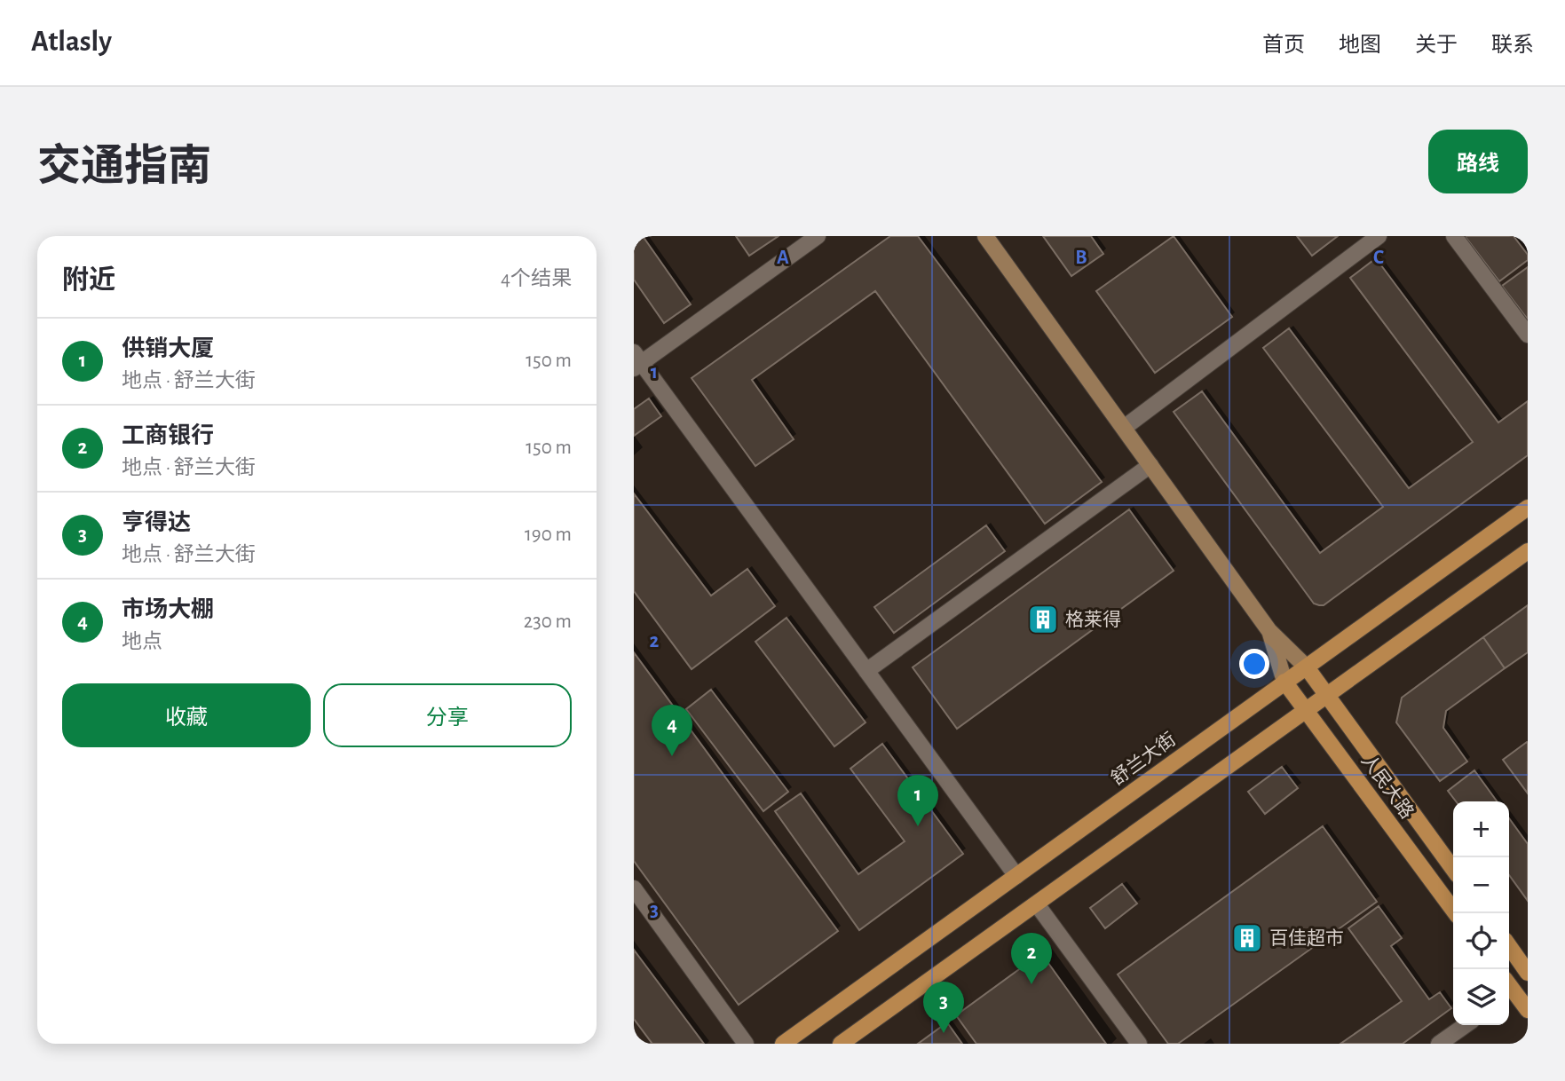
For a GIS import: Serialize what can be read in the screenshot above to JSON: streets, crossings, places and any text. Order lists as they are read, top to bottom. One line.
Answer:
{"streets":{"main road":["舒兰大街","人民大路"]},"crossings":[["舒兰大街","人民大路"]],"places":{"building":["格莱得","百佳超市"]},"page":{"header":"Atlasly","nav":["首页","地图","关于","联系"],"title":"交通指南","buttons":["路线",["收藏","分享"]],"heading":["附近","4个结果"],"list":[{"mark":"1","name":"供销大厦","note":"地点 · 舒兰大街","value":"150 m"},{"mark":"2","name":"工商银行","note":"地点 · 舒兰大街","value":"150 m"},{"mark":"3","name":"亨得达","note":"地点 · 舒兰大街","value":"190 m"},{"mark":"4","name":"市场大棚","note":"地点","value":"230 m"}],"pins":["4","1","2","3"],"map_buttons":["+","−"]},"grid":{"columns":["A","B","C"],"rows":["1","2","3"]}}
